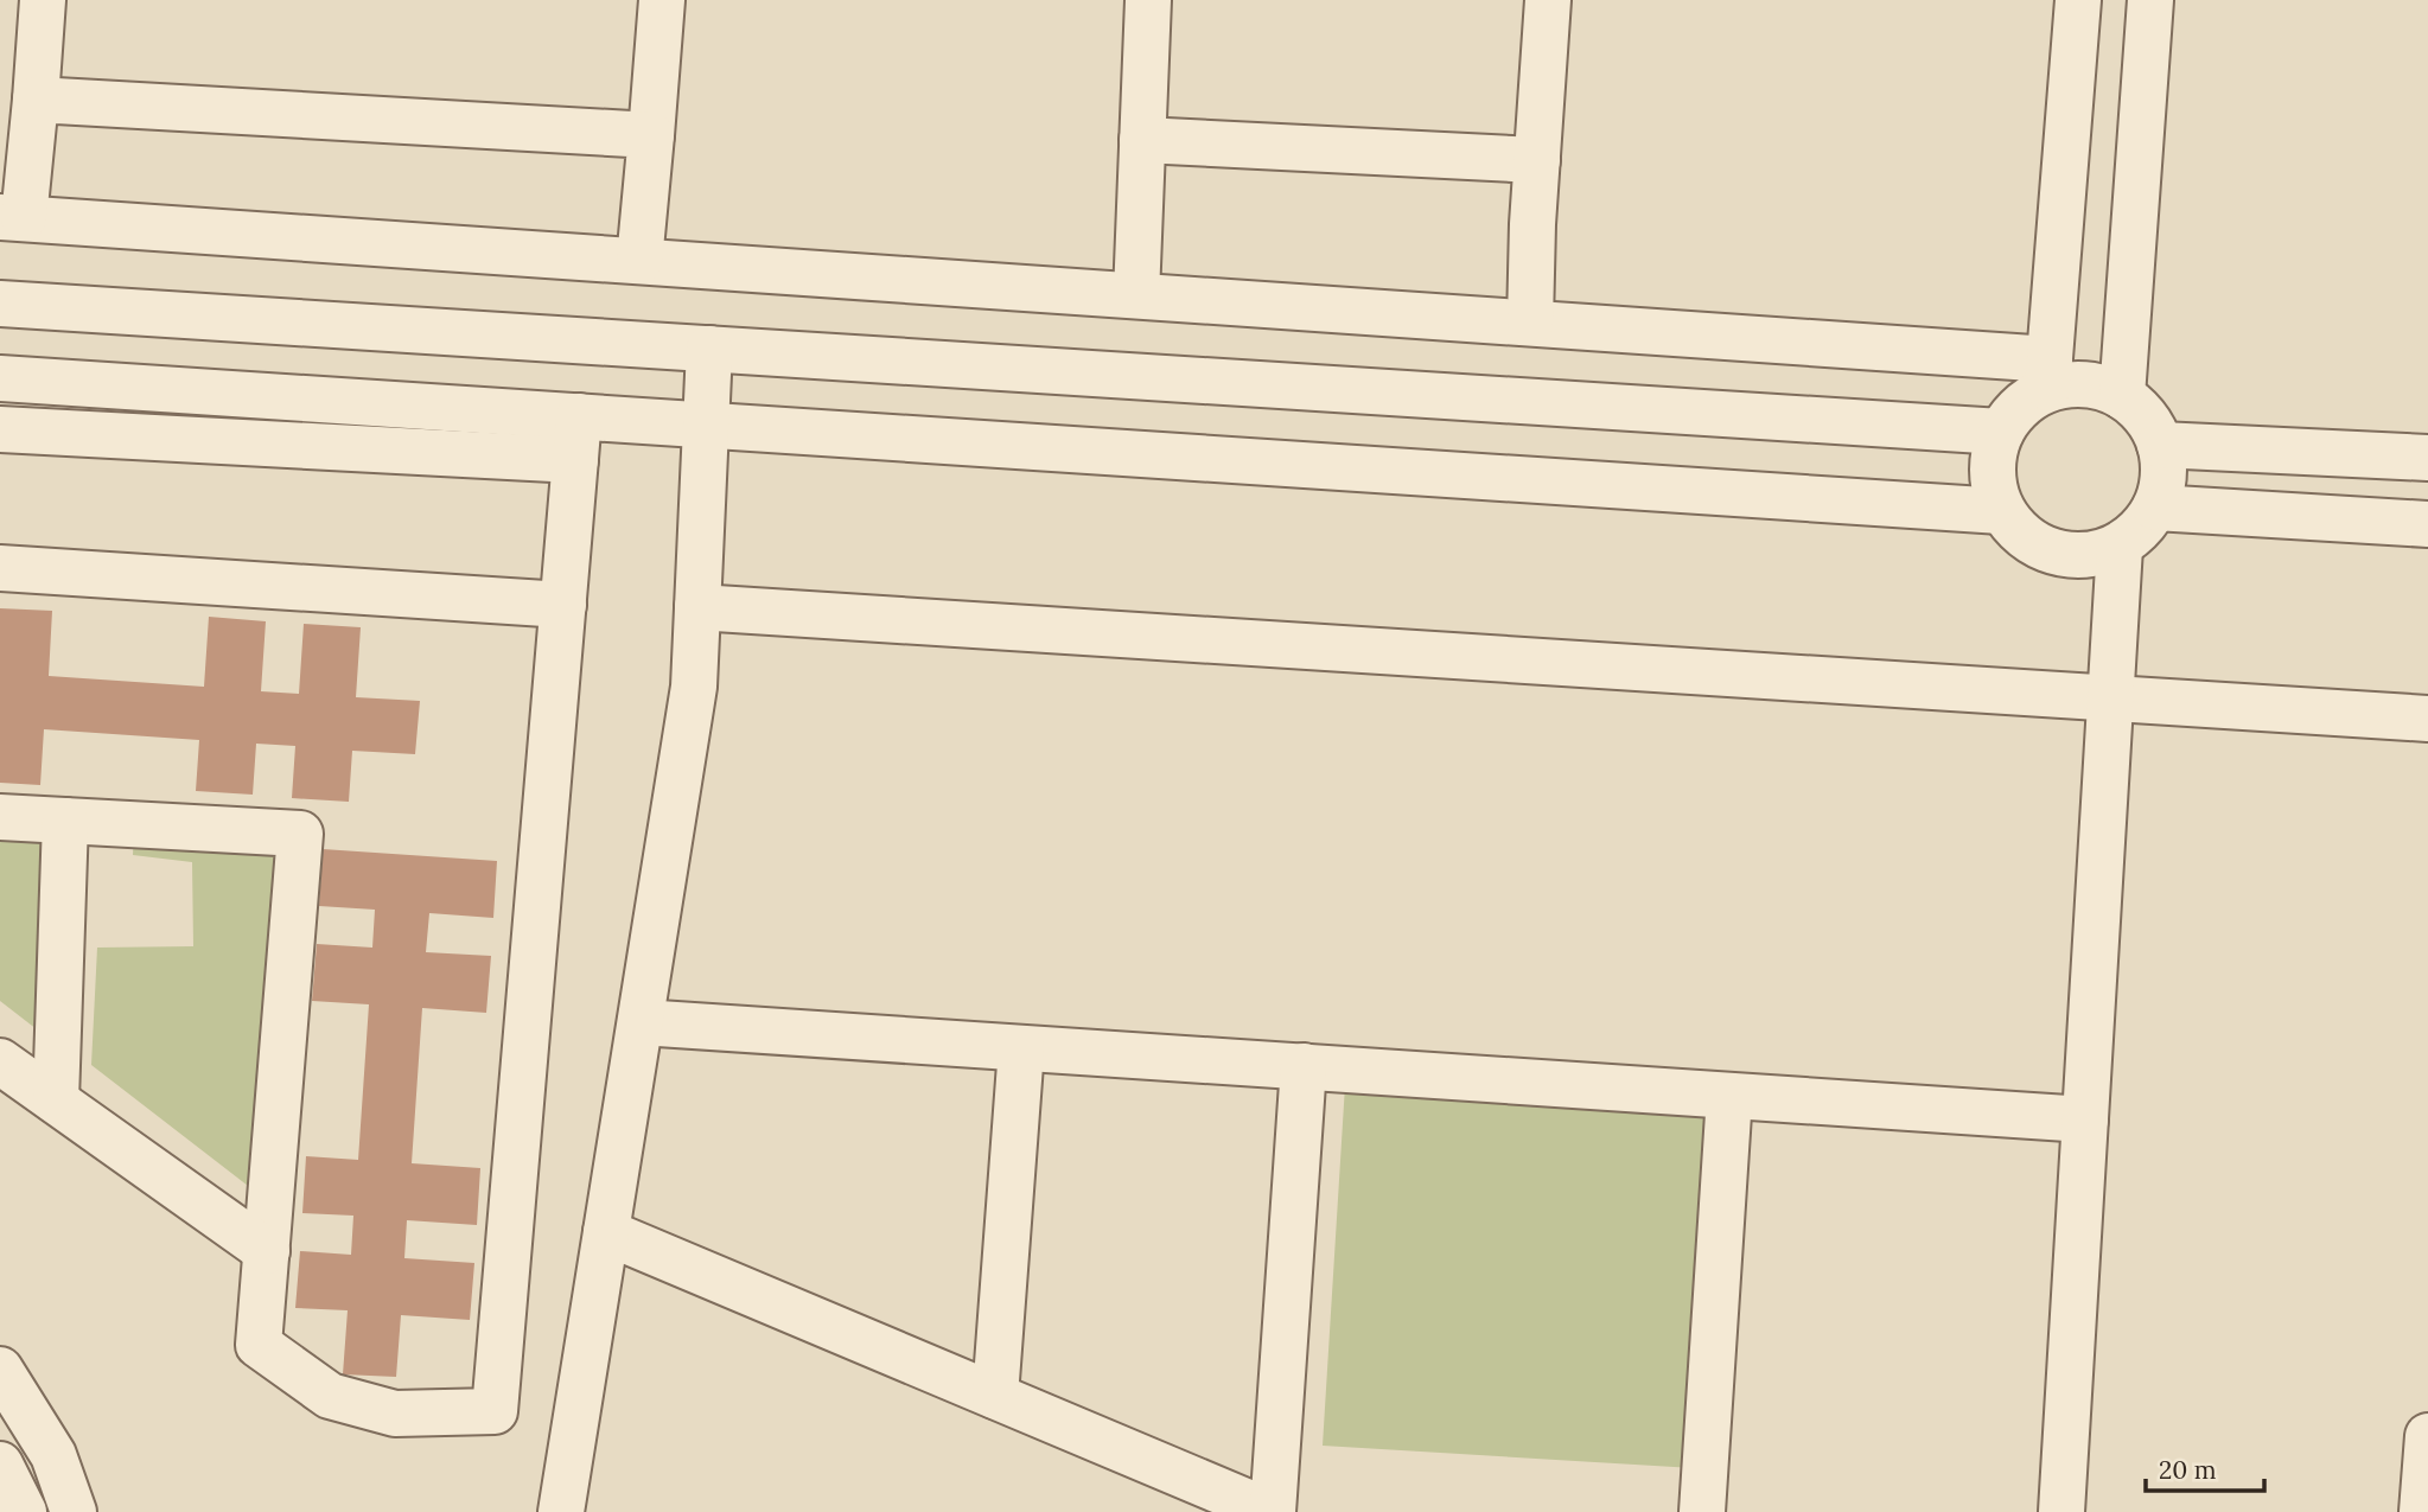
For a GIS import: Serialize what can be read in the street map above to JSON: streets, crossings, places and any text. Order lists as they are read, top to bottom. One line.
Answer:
{"scale_bar":"20 m"}
